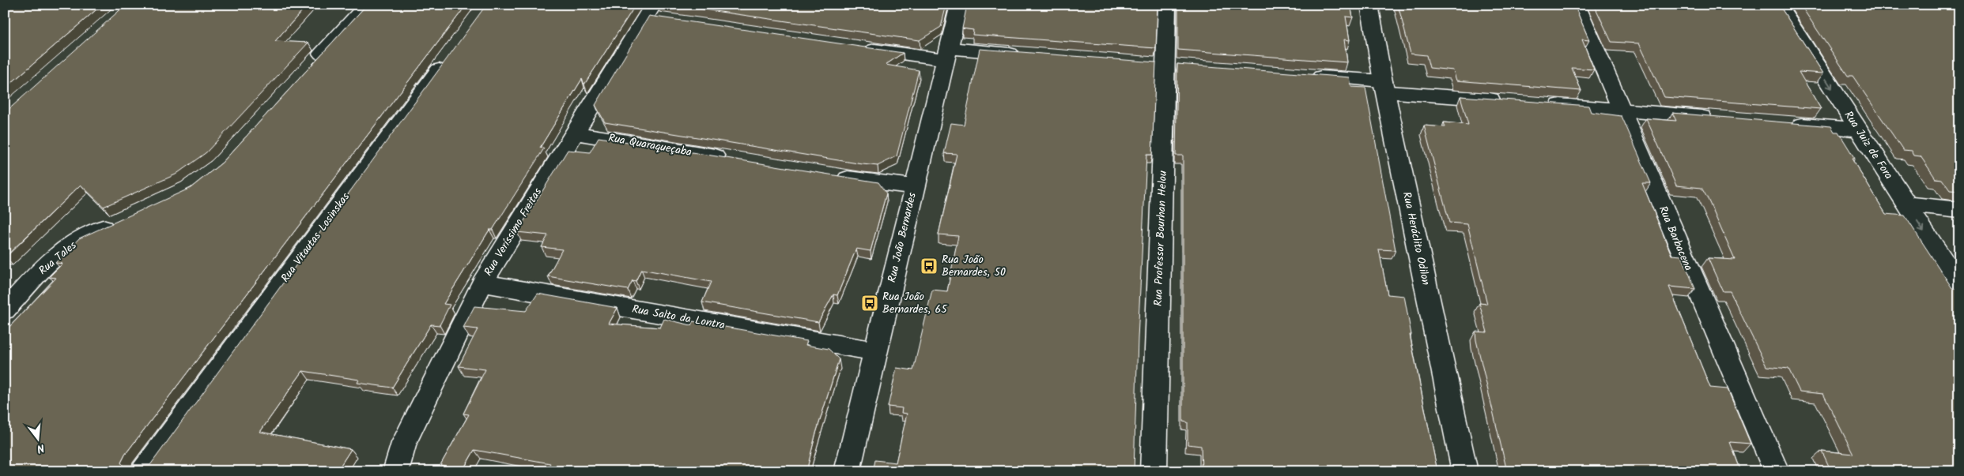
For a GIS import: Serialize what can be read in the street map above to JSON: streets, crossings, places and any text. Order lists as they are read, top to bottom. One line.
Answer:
{"streets":{"street":["Rua Quaraqueçaba","Rua Juiz de Fora","Rua Veríssimo Freitas","Rua Vitautas Losinskas","Rua João Bernardes","Rua Professor Bourhan Helou","Rua Heráclito Odilon","Rua Barbacena","Rua Tales","Rua Salto da Lontra"]},"crossings":[["Rua Quaraqueçaba","Rua Veríssimo Freitas"],["Rua Veríssimo Freitas","Rua Salto da Lontra"],["Rua João Bernardes","Rua Salto da Lontra"]],"one_way":["Rua Juiz de Fora"],"places":{"bus stop":["Rua João Bernardes, 50","Rua João Bernardes, 65"]},"north":"bottom"}
